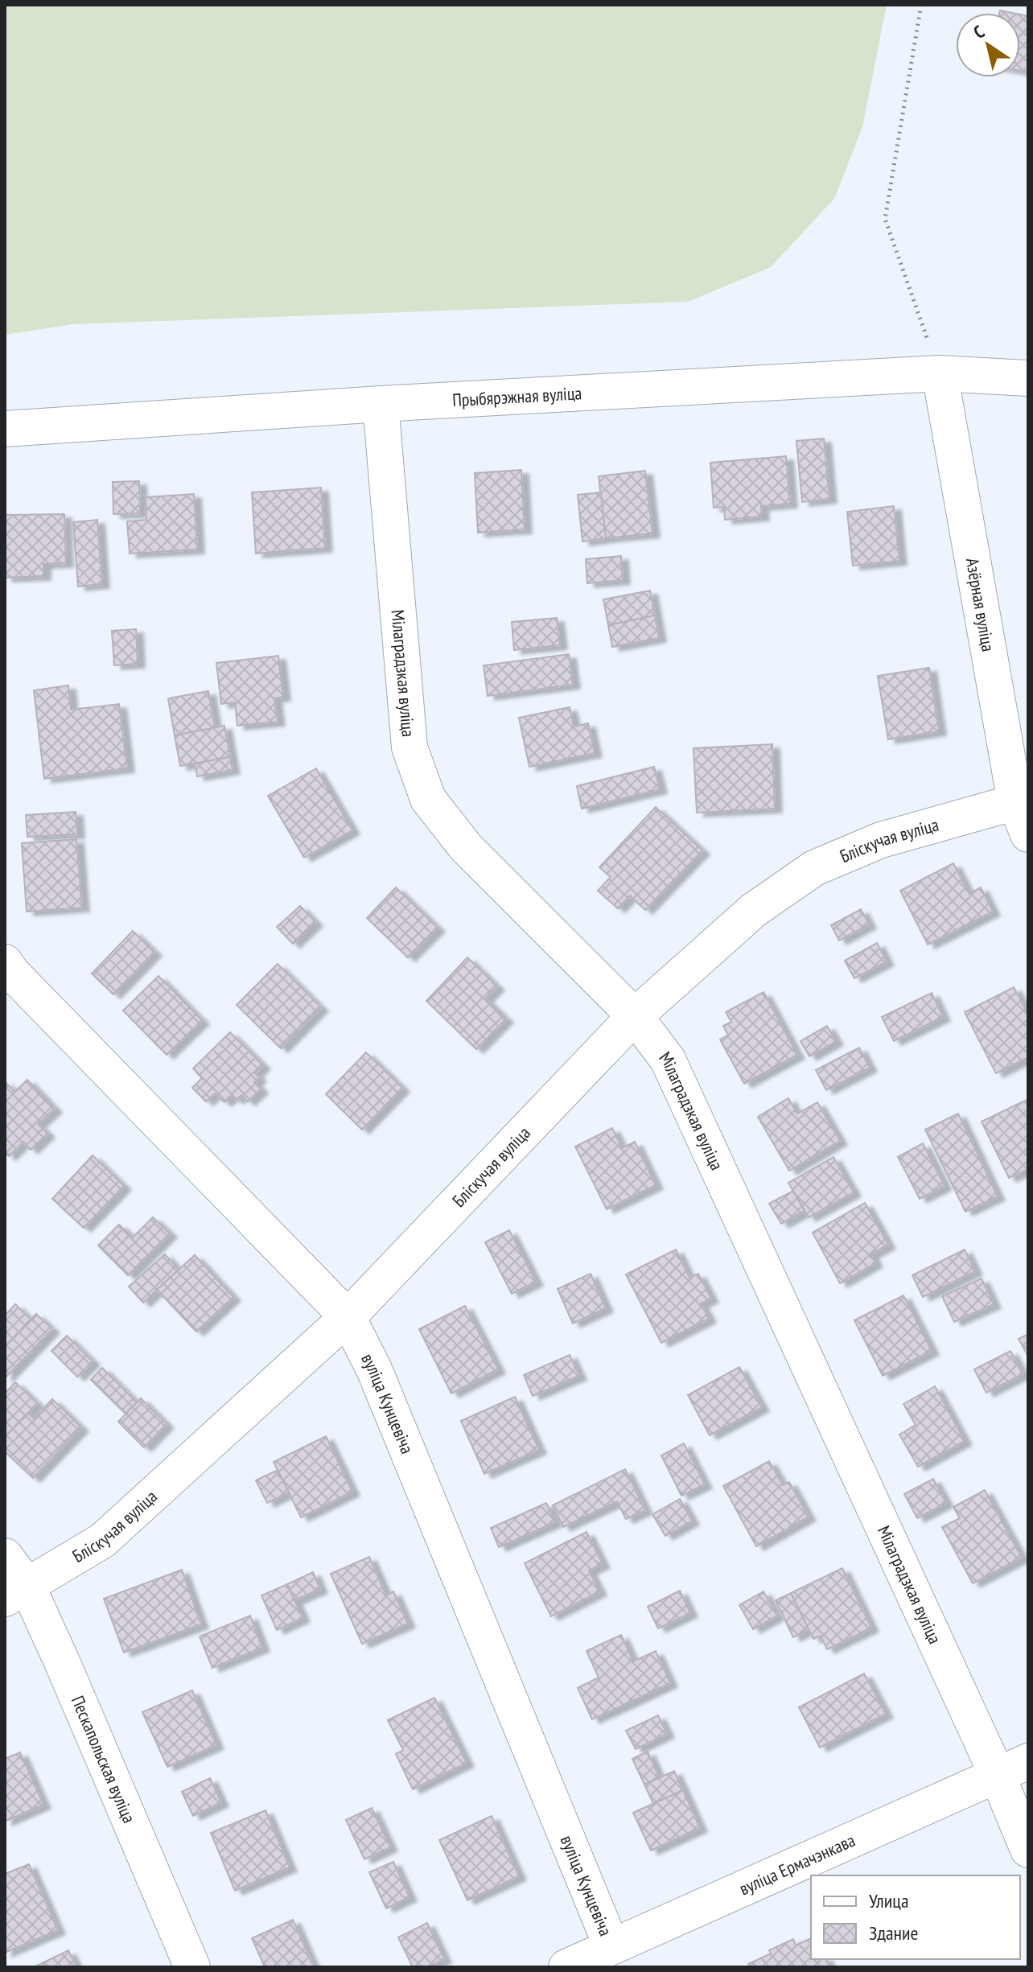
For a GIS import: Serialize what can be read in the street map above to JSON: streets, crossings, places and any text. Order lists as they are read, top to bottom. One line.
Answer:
{"streets":{"street":["Прыбярэжная вуліца","Азёрная вуліца","Мілаградзкая вуліца","Бліскучая вуліца","вуліца Кунцевіча","Пескапольская вуліца","вуліца Ермачэнкава"]},"crossings":[["Прыбярэжная вуліца","Азёрная вуліца"],["Прыбярэжная вуліца","Мілаградзкая вуліца"],["Азёрная вуліца","Бліскучая вуліца"],["Мілаградзкая вуліца","Бліскучая вуліца"],["Мілаградзкая вуліца","вуліца Ермачэнкава"],["Бліскучая вуліца","вуліца Кунцевіча"],["Бліскучая вуліца","Пескапольская вуліца"],["вуліца Кунцевіча","вуліца Ермачэнкава"]],"legend":["Улица","Здание"],"north":"top left"}
